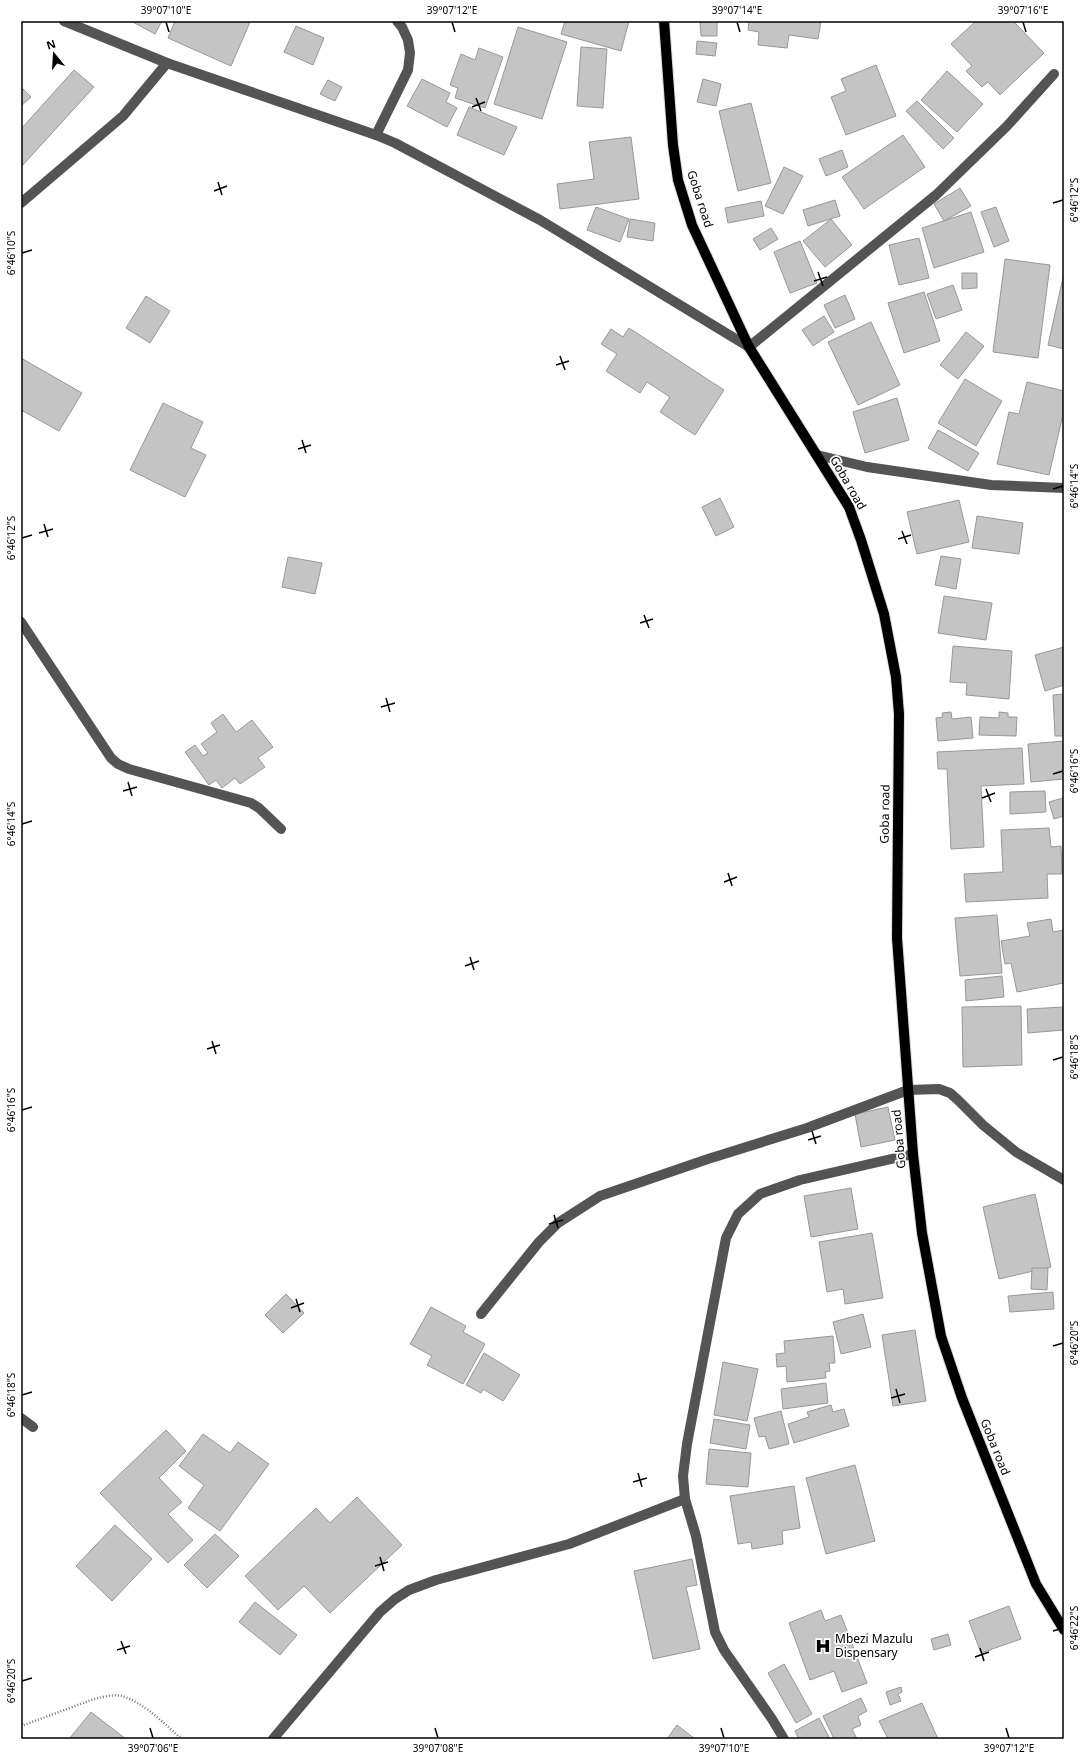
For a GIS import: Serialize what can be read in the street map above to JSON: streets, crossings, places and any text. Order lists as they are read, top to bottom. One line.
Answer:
{"streets":{"main road":["Goba road"]},"places":{"hospital":["Mbezi Mazulu Dispensary"]},"north":"top","coordinates":["39°07'10\"E","39°07'12\"E","39°07'14\"E","39°07'16\"E","6°46'12\"S","6°46'10\"S","6°46'14\"S","6°46'16\"S","6°46'18\"S","6°46'20\"S","6°46'22\"S","39°07'06\"E","39°07'08\"E"]}
